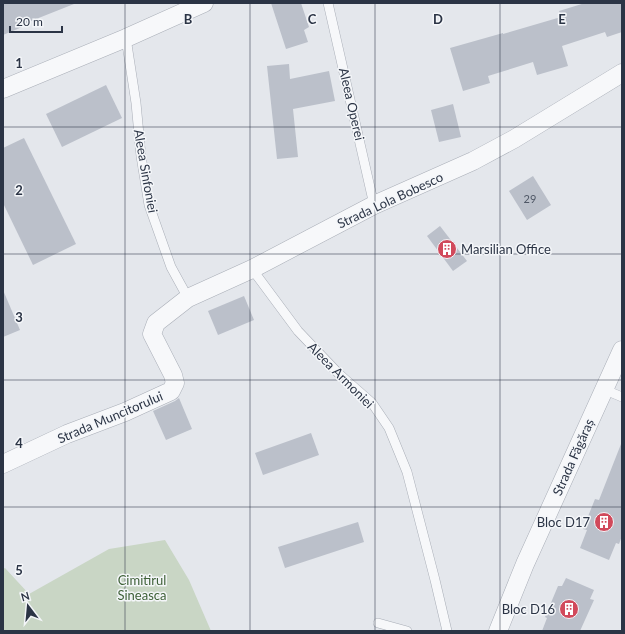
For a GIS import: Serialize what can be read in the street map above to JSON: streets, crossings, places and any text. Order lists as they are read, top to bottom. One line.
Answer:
{"streets":{"street":["Strada Lola Bobesco","Strada Muncitorului","Strada Făgăraș"],"lane":["Aleea Operei","Aleea Sinfoniei","Aleea Armoniei"]},"crossings":[["Aleea Operei","Strada Lola Bobesco"],["Aleea Sinfoniei","Strada Lola Bobesco"],["Strada Lola Bobesco","Aleea Armoniei"],["Strada Lola Bobesco","Strada Muncitorului"]],"parks":["Cimitirul Sineasca"],"places":{"building":["Marsilian Office","Bloc D17","Bloc D16"]},"house_numbers":["29"],"scale_bar":"20 m","north":"top","grid":{"columns":["B","C","D","E"],"rows":["1","2","3","4","5"]}}
